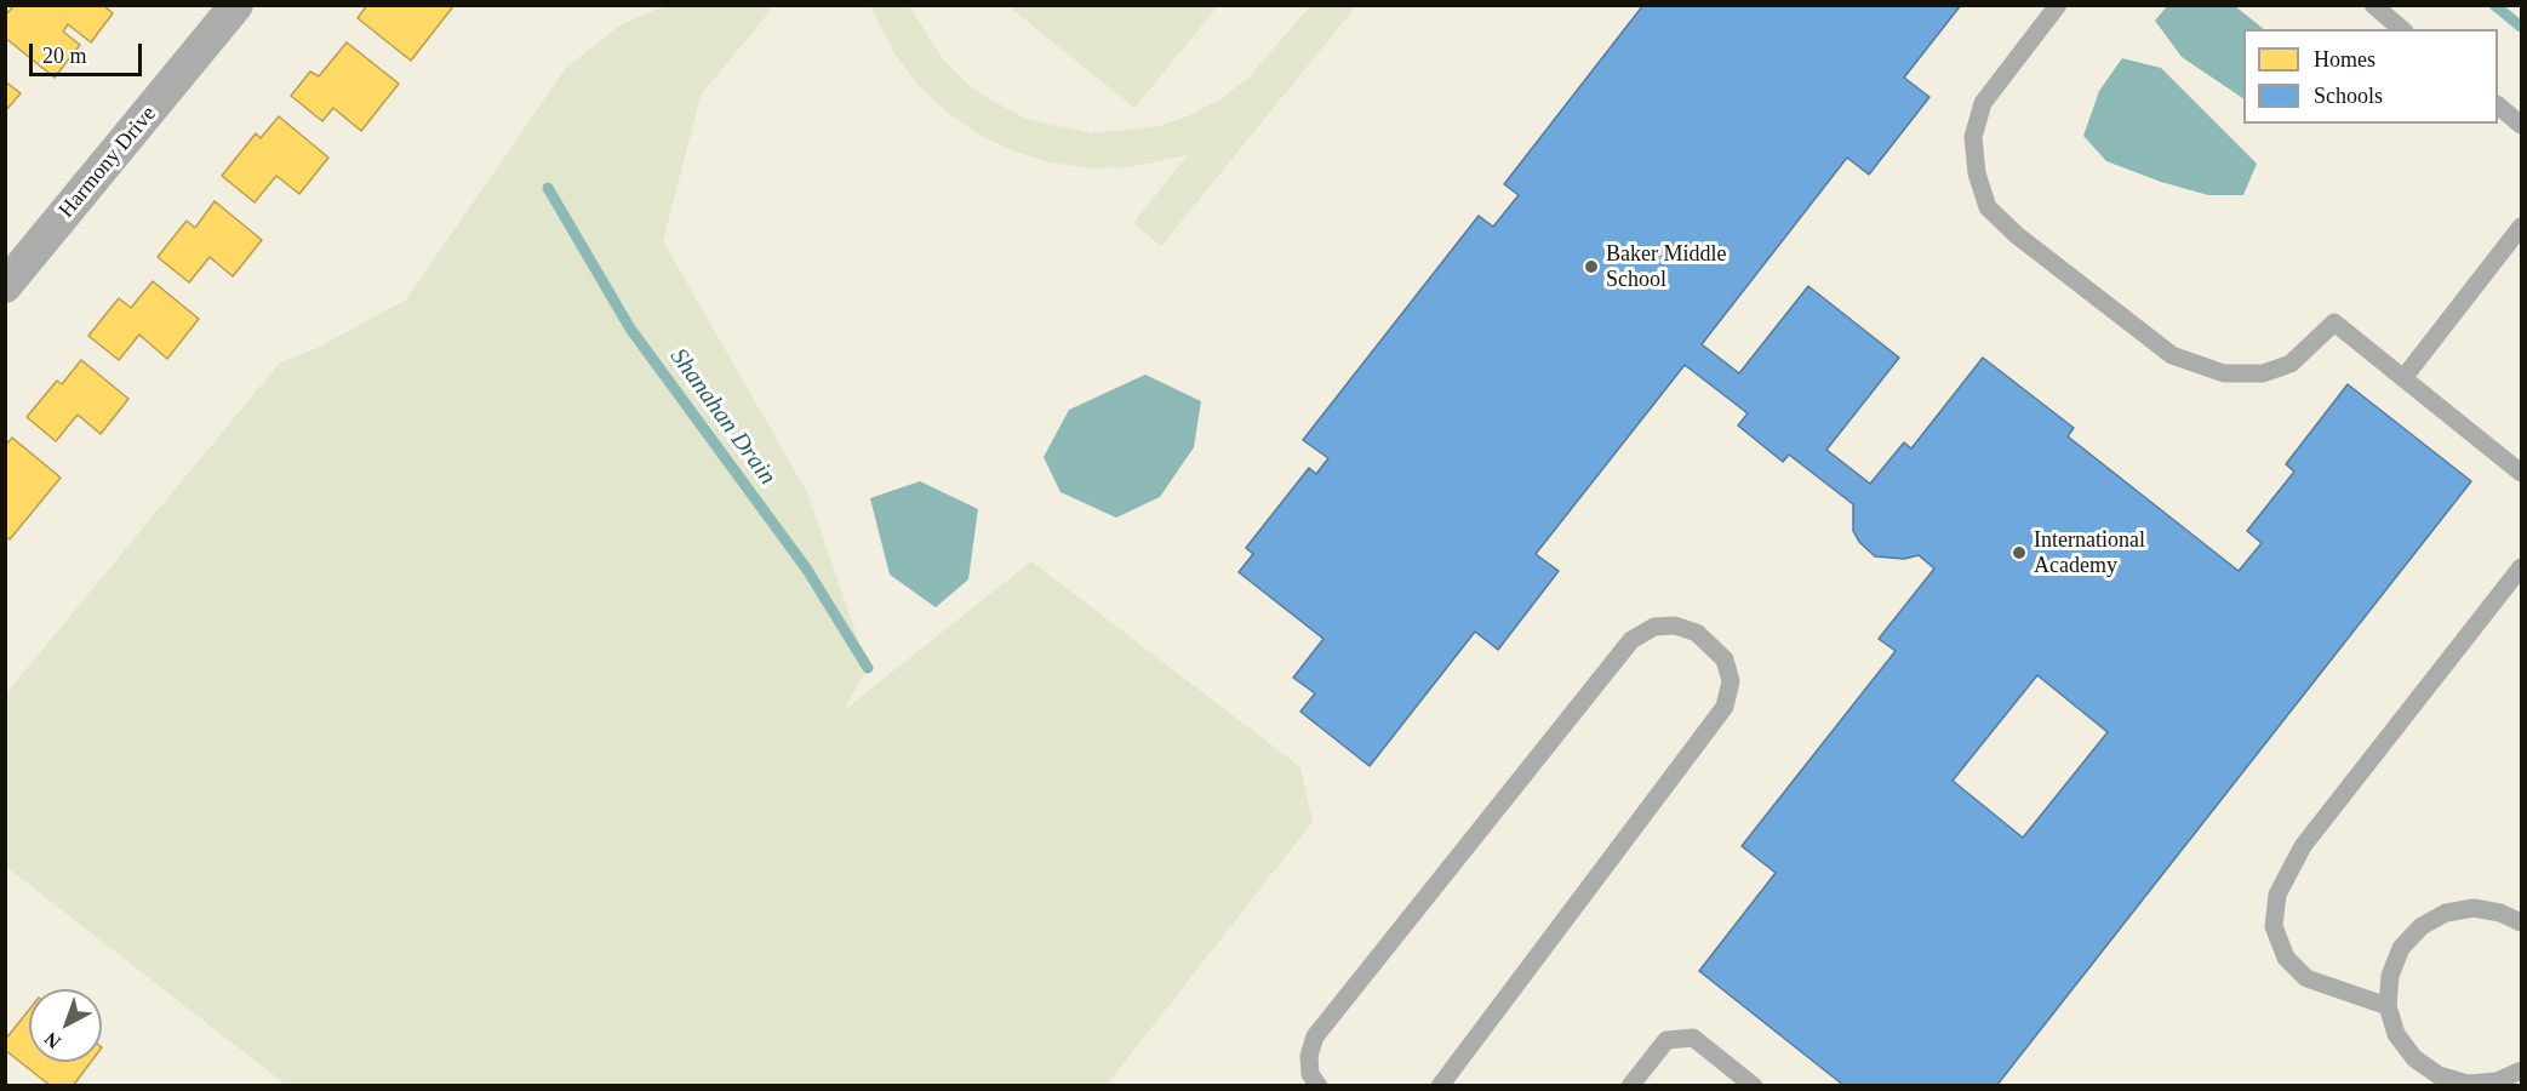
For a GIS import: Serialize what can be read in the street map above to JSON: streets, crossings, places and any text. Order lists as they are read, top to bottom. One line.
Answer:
{"streets":{"street":["Harmony Drive"]},"water":["Shanahan Drain"],"places":["Baker Middle School","International Academy"],"legend":["Homes","Schools"],"scale_bar":"20 m","north":"bottom left"}
